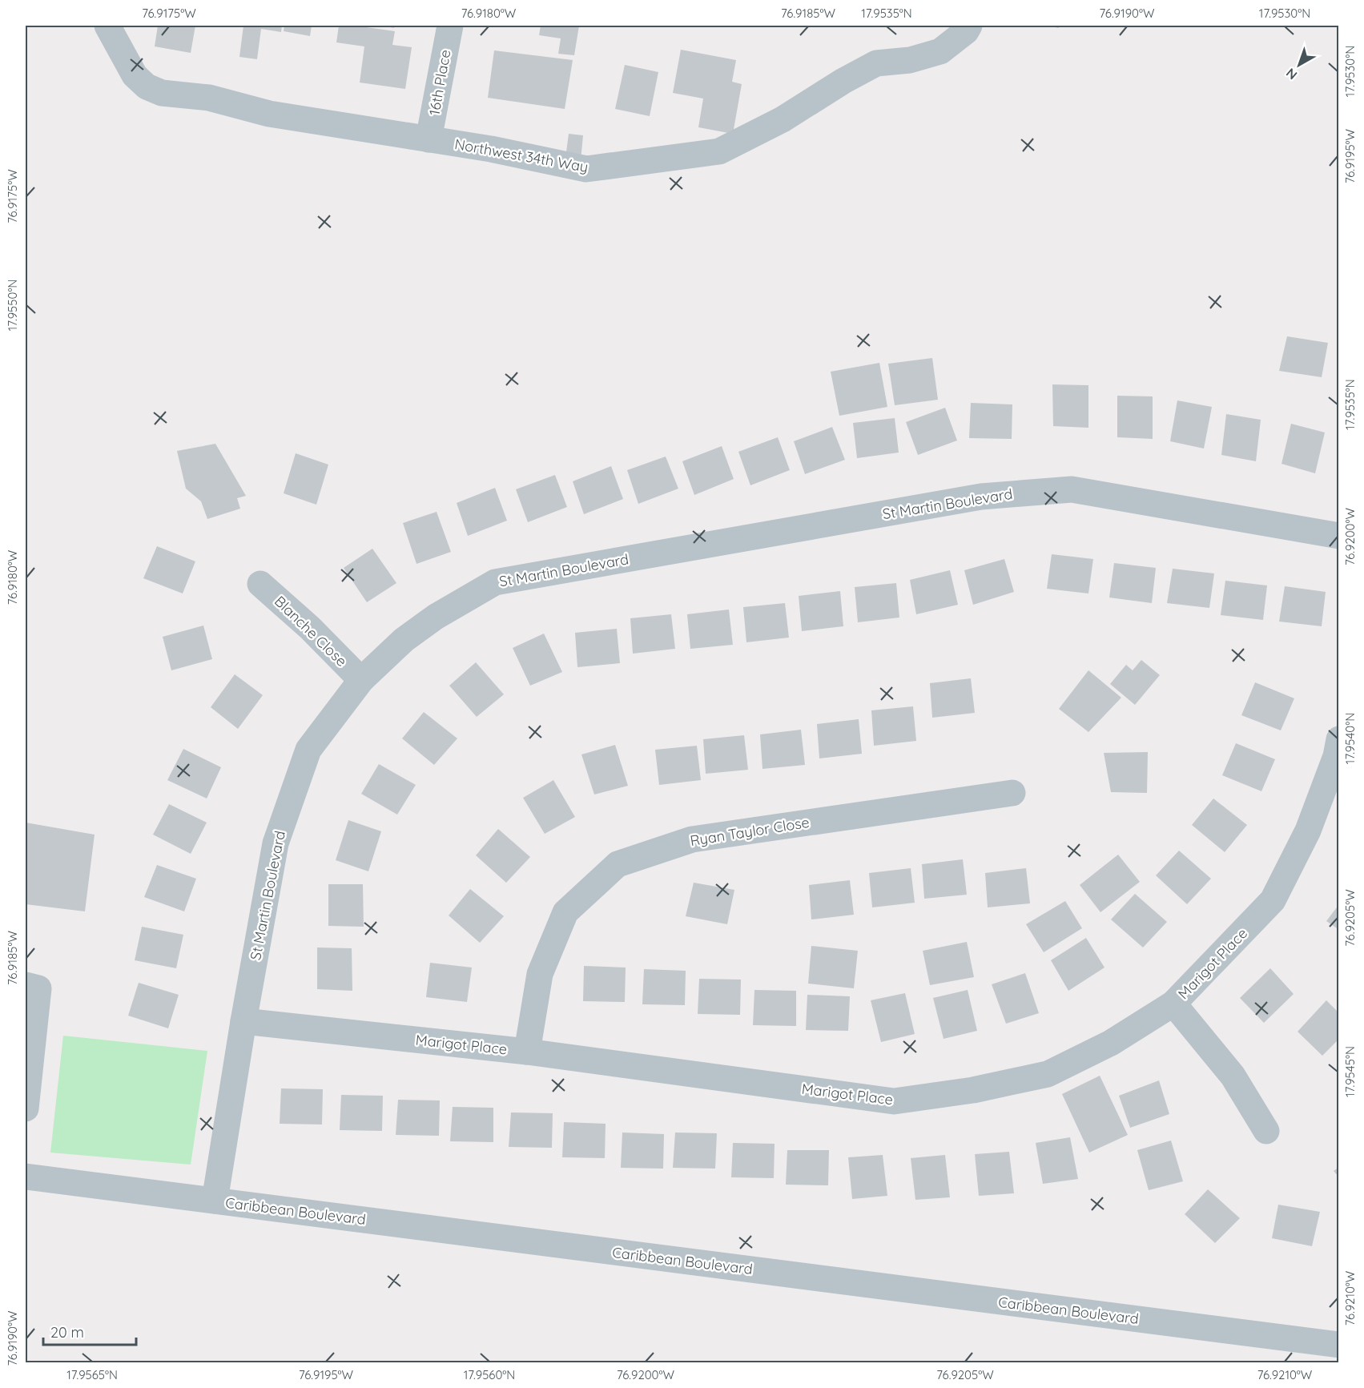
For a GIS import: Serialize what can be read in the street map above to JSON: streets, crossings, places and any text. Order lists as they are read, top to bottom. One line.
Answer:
{"streets":{"street":["16th Place","Northwest 34th Way","St Martin Boulevard","Blanche Close","Ryan Taylor Close","Marigot Place","Caribbean Boulevard"]},"crossings":[["16th Place","Northwest 34th Way"],["St Martin Boulevard","Blanche Close"],["St Martin Boulevard","Marigot Place"],["St Martin Boulevard","Caribbean Boulevard"],["Ryan Taylor Close","Marigot Place"]],"scale_bar":"20 m","north":"bottom left","coordinates":["76.9175°W","76.9180°W","76.9185°W","17.9535°N","76.9190°W","17.9530°N","76.9195°W","17.9550°N","76.9200°W","17.9540°N","76.9205°W","17.9545°N","76.9210°W","17.9565°N","17.9560°N"]}
